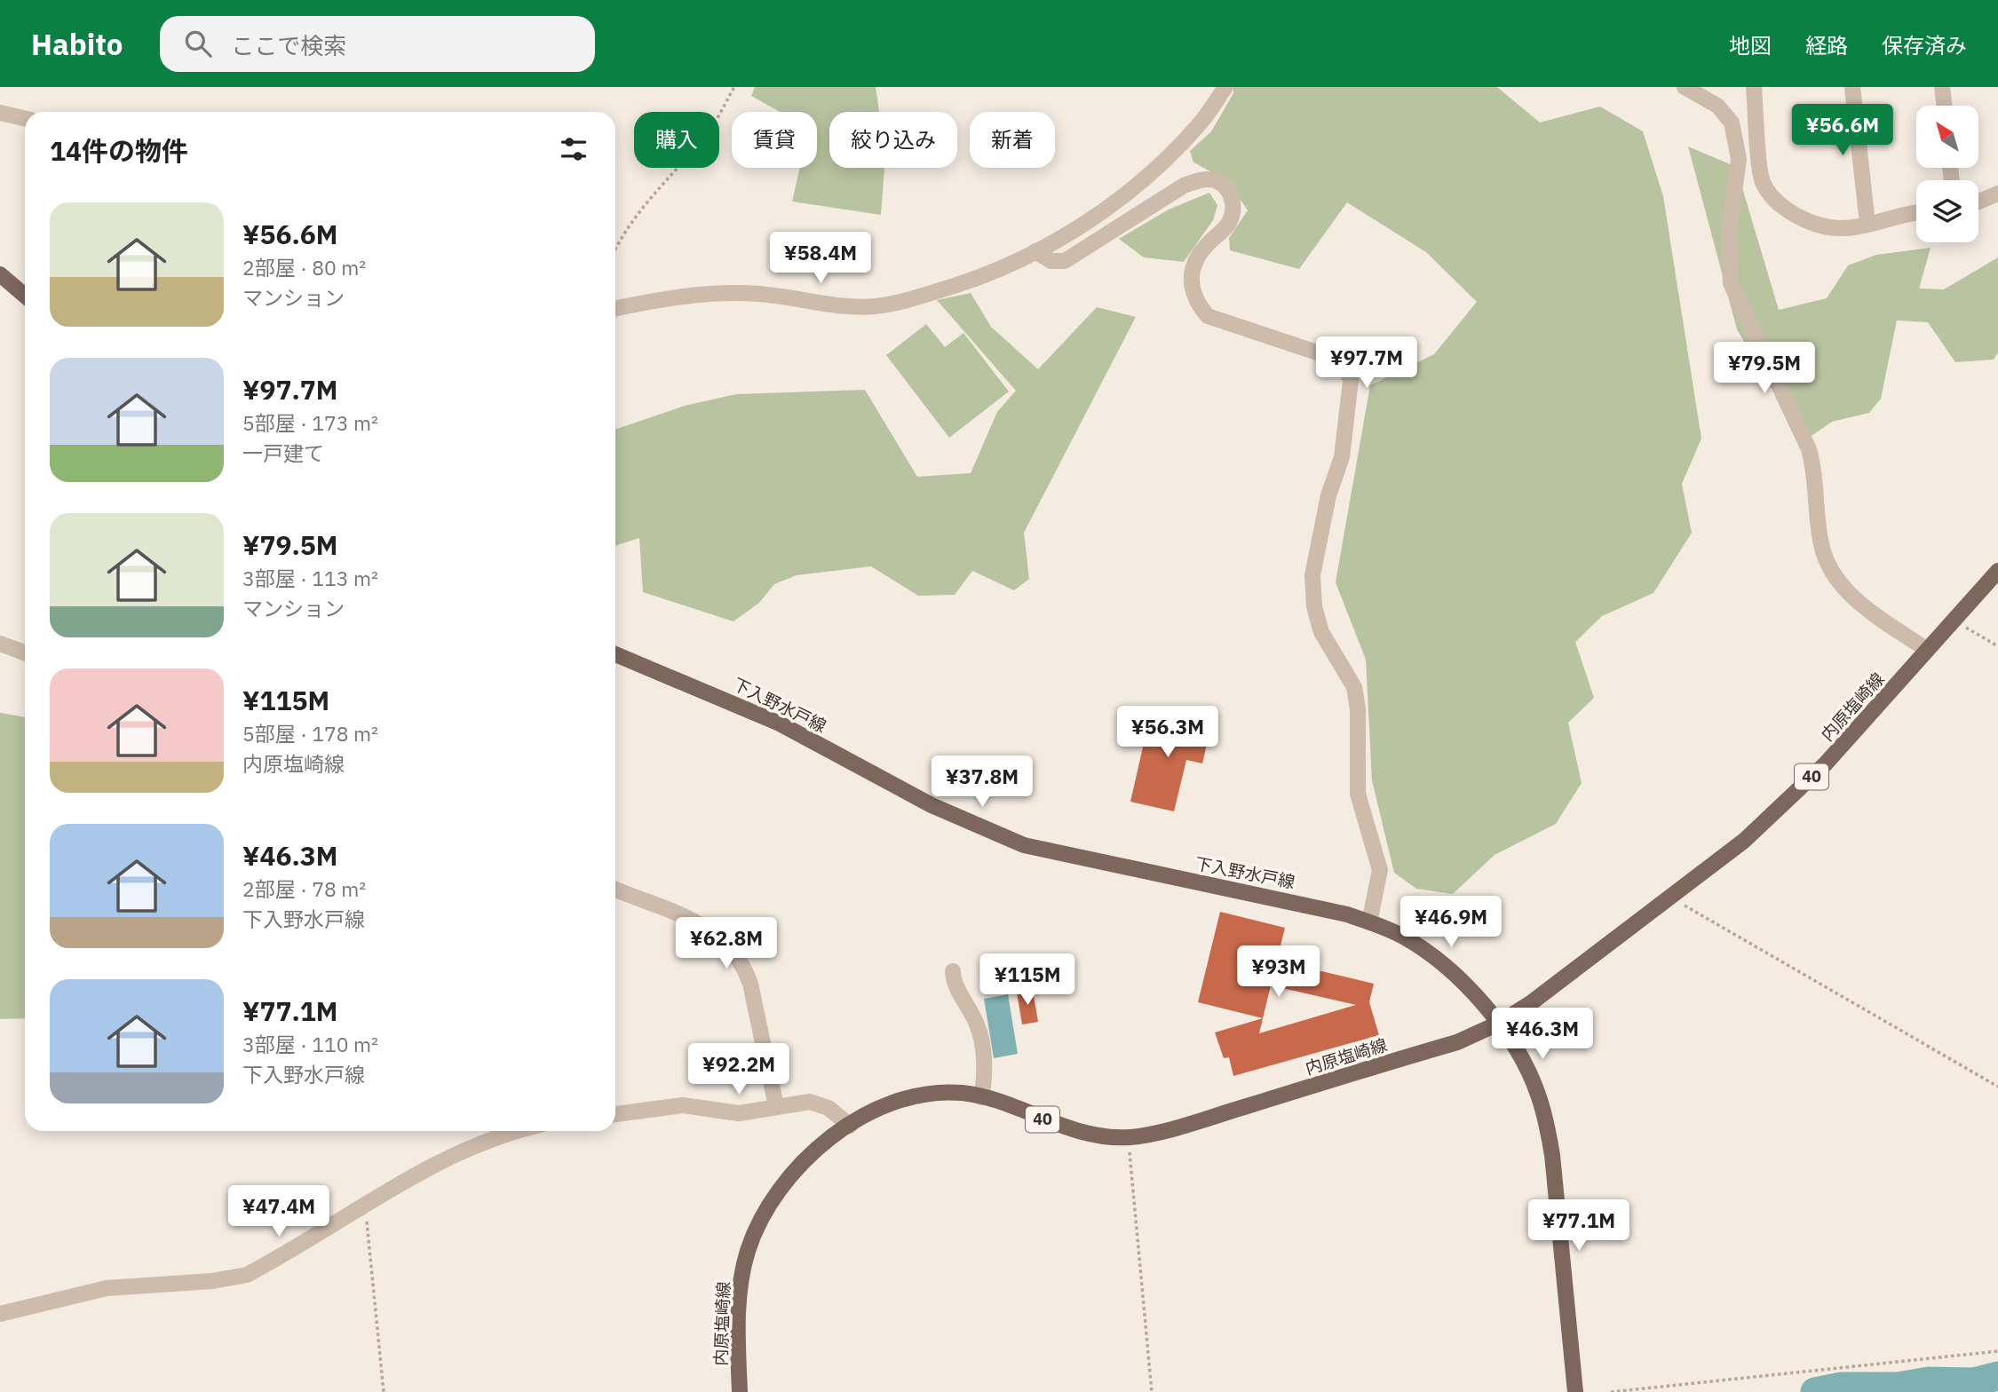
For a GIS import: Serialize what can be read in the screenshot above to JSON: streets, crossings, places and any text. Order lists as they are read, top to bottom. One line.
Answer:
{"streets":{"main road":["下入野水戸線","内原塩崎線","40"]},"crossings":[["下入野水戸線","内原塩崎線"]],"north":"top left","page":{"header":"Habito","search":"ここで検索","nav":["地図","経路","保存済み"],"price":["¥56.6M","¥58.4M","¥97.7M","¥79.5M","¥56.3M","¥37.8M","¥46.9M","¥62.8M","¥93M","¥115M","¥46.3M","¥92.2M","¥47.4M","¥77.1M"],"chip":["購入","賃貸","絞り込み","新着"],"heading":"14件の物件","list":[{"name":"¥56.6M","note":"2部屋 · 80 m² · マンション"},{"name":"¥97.7M","note":"5部屋 · 173 m² · 一戸建て"},{"name":"¥79.5M","note":"3部屋 · 113 m² · マンション"},{"name":"¥115M","note":"5部屋 · 178 m² · 内原塩崎線"},{"name":"¥46.3M","note":"2部屋 · 78 m² · 下入野水戸線"},{"name":"¥77.1M","note":"3部屋 · 110 m² · 下入野水戸線"}]}}
